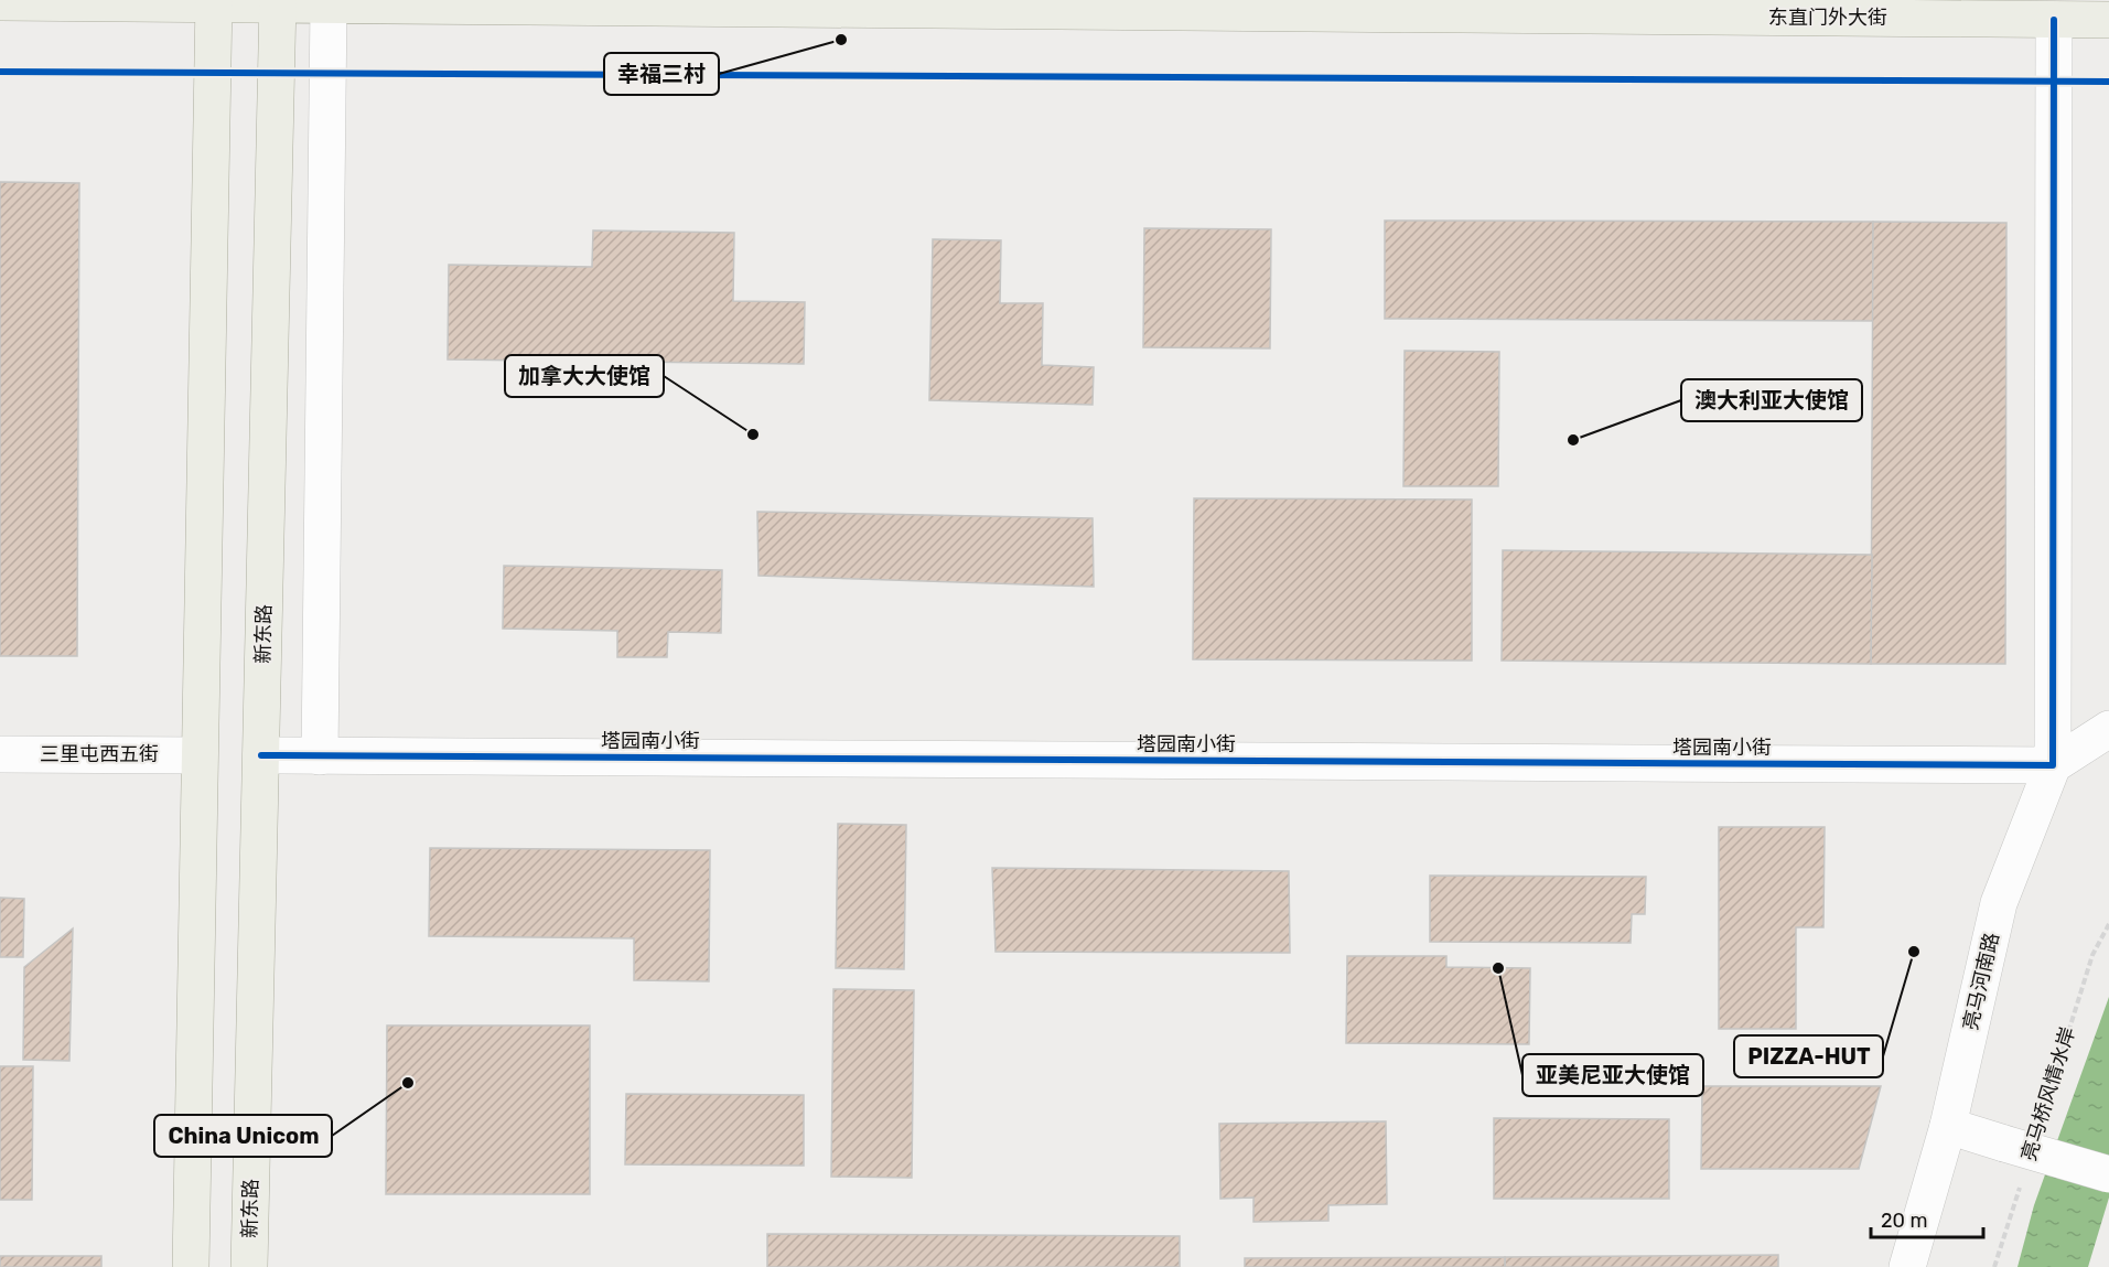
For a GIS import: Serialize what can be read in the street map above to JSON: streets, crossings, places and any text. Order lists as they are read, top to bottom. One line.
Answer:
{"streets":{"main road":["东直门外大街","新东路"],"street":["塔园南小街","三里屯西五街","亮马河南路"],"path":["亮马桥风情水岸"]},"crossings":[["东直门外大街","新东路"],["新东路","塔园南小街"],["塔园南小街","亮马河南路"]],"places":["幸福三村","加拿大大使馆","澳大利亚大使馆","PIZZA-HUT","亚美尼亚大使馆","China Unicom"],"scale_bar":"20 m"}
